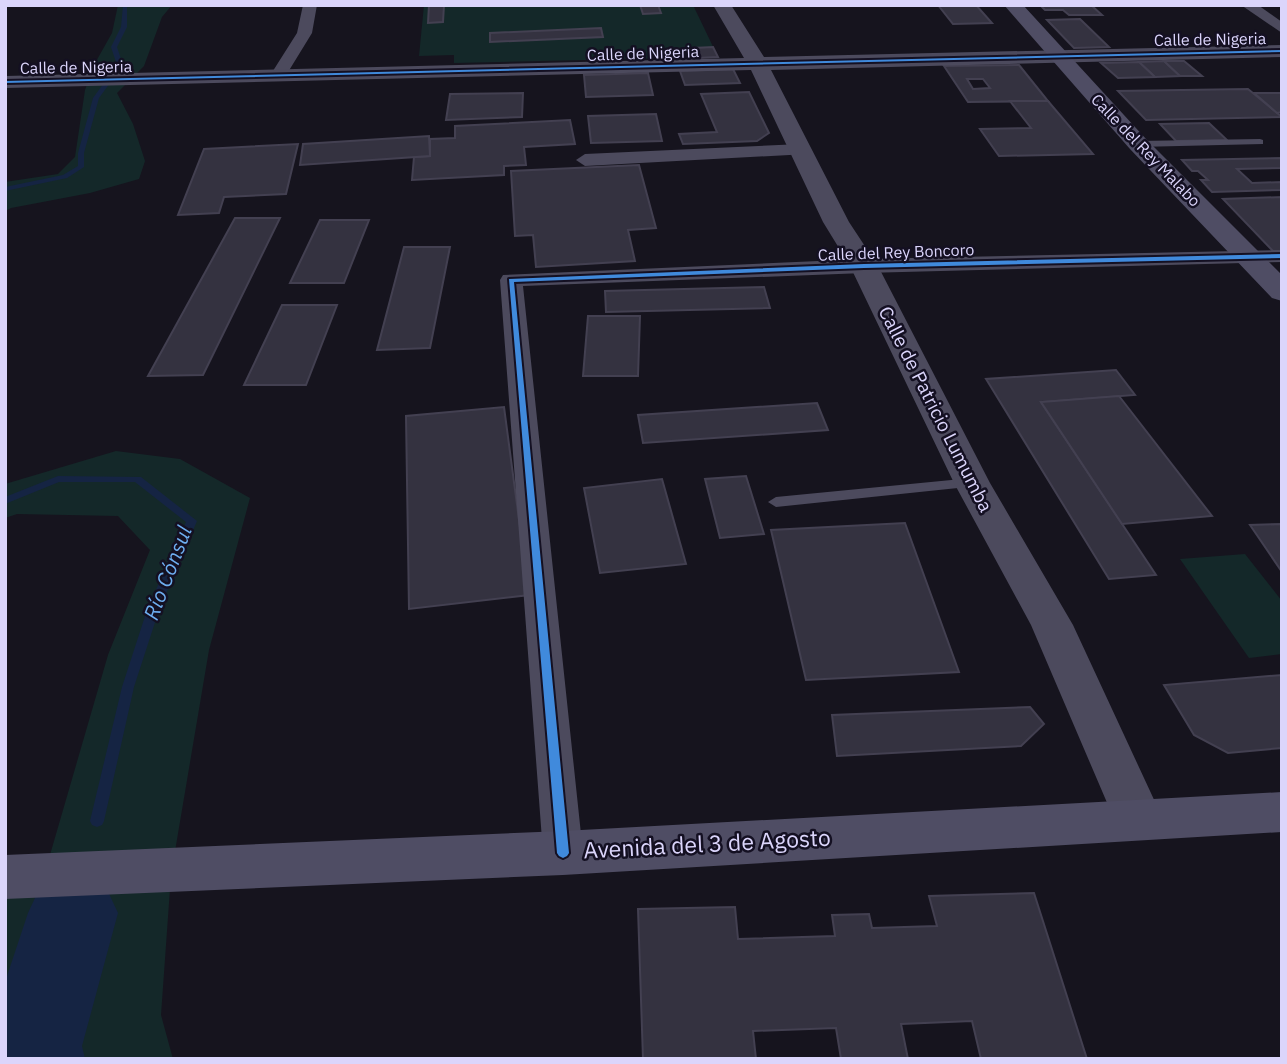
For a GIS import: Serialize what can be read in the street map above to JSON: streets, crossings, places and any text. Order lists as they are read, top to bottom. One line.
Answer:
{"streets":{"main road":["Calle del Rey Malabo","Avenida del 3 de Agosto"],"street":["Calle de Nigeria","Calle del Rey Boncoro","Calle de Patricio Lumumba"]},"crossings":[["Calle de Nigeria","Calle del Rey Malabo"],["Calle de Nigeria","Calle de Patricio Lumumba"],["Calle del Rey Malabo","Calle del Rey Boncoro"],["Calle del Rey Boncoro","Calle de Patricio Lumumba"],["Calle del Rey Boncoro","Avenida del 3 de Agosto"],["Calle de Patricio Lumumba","Avenida del 3 de Agosto"]],"water":["Río Cónsul"]}
